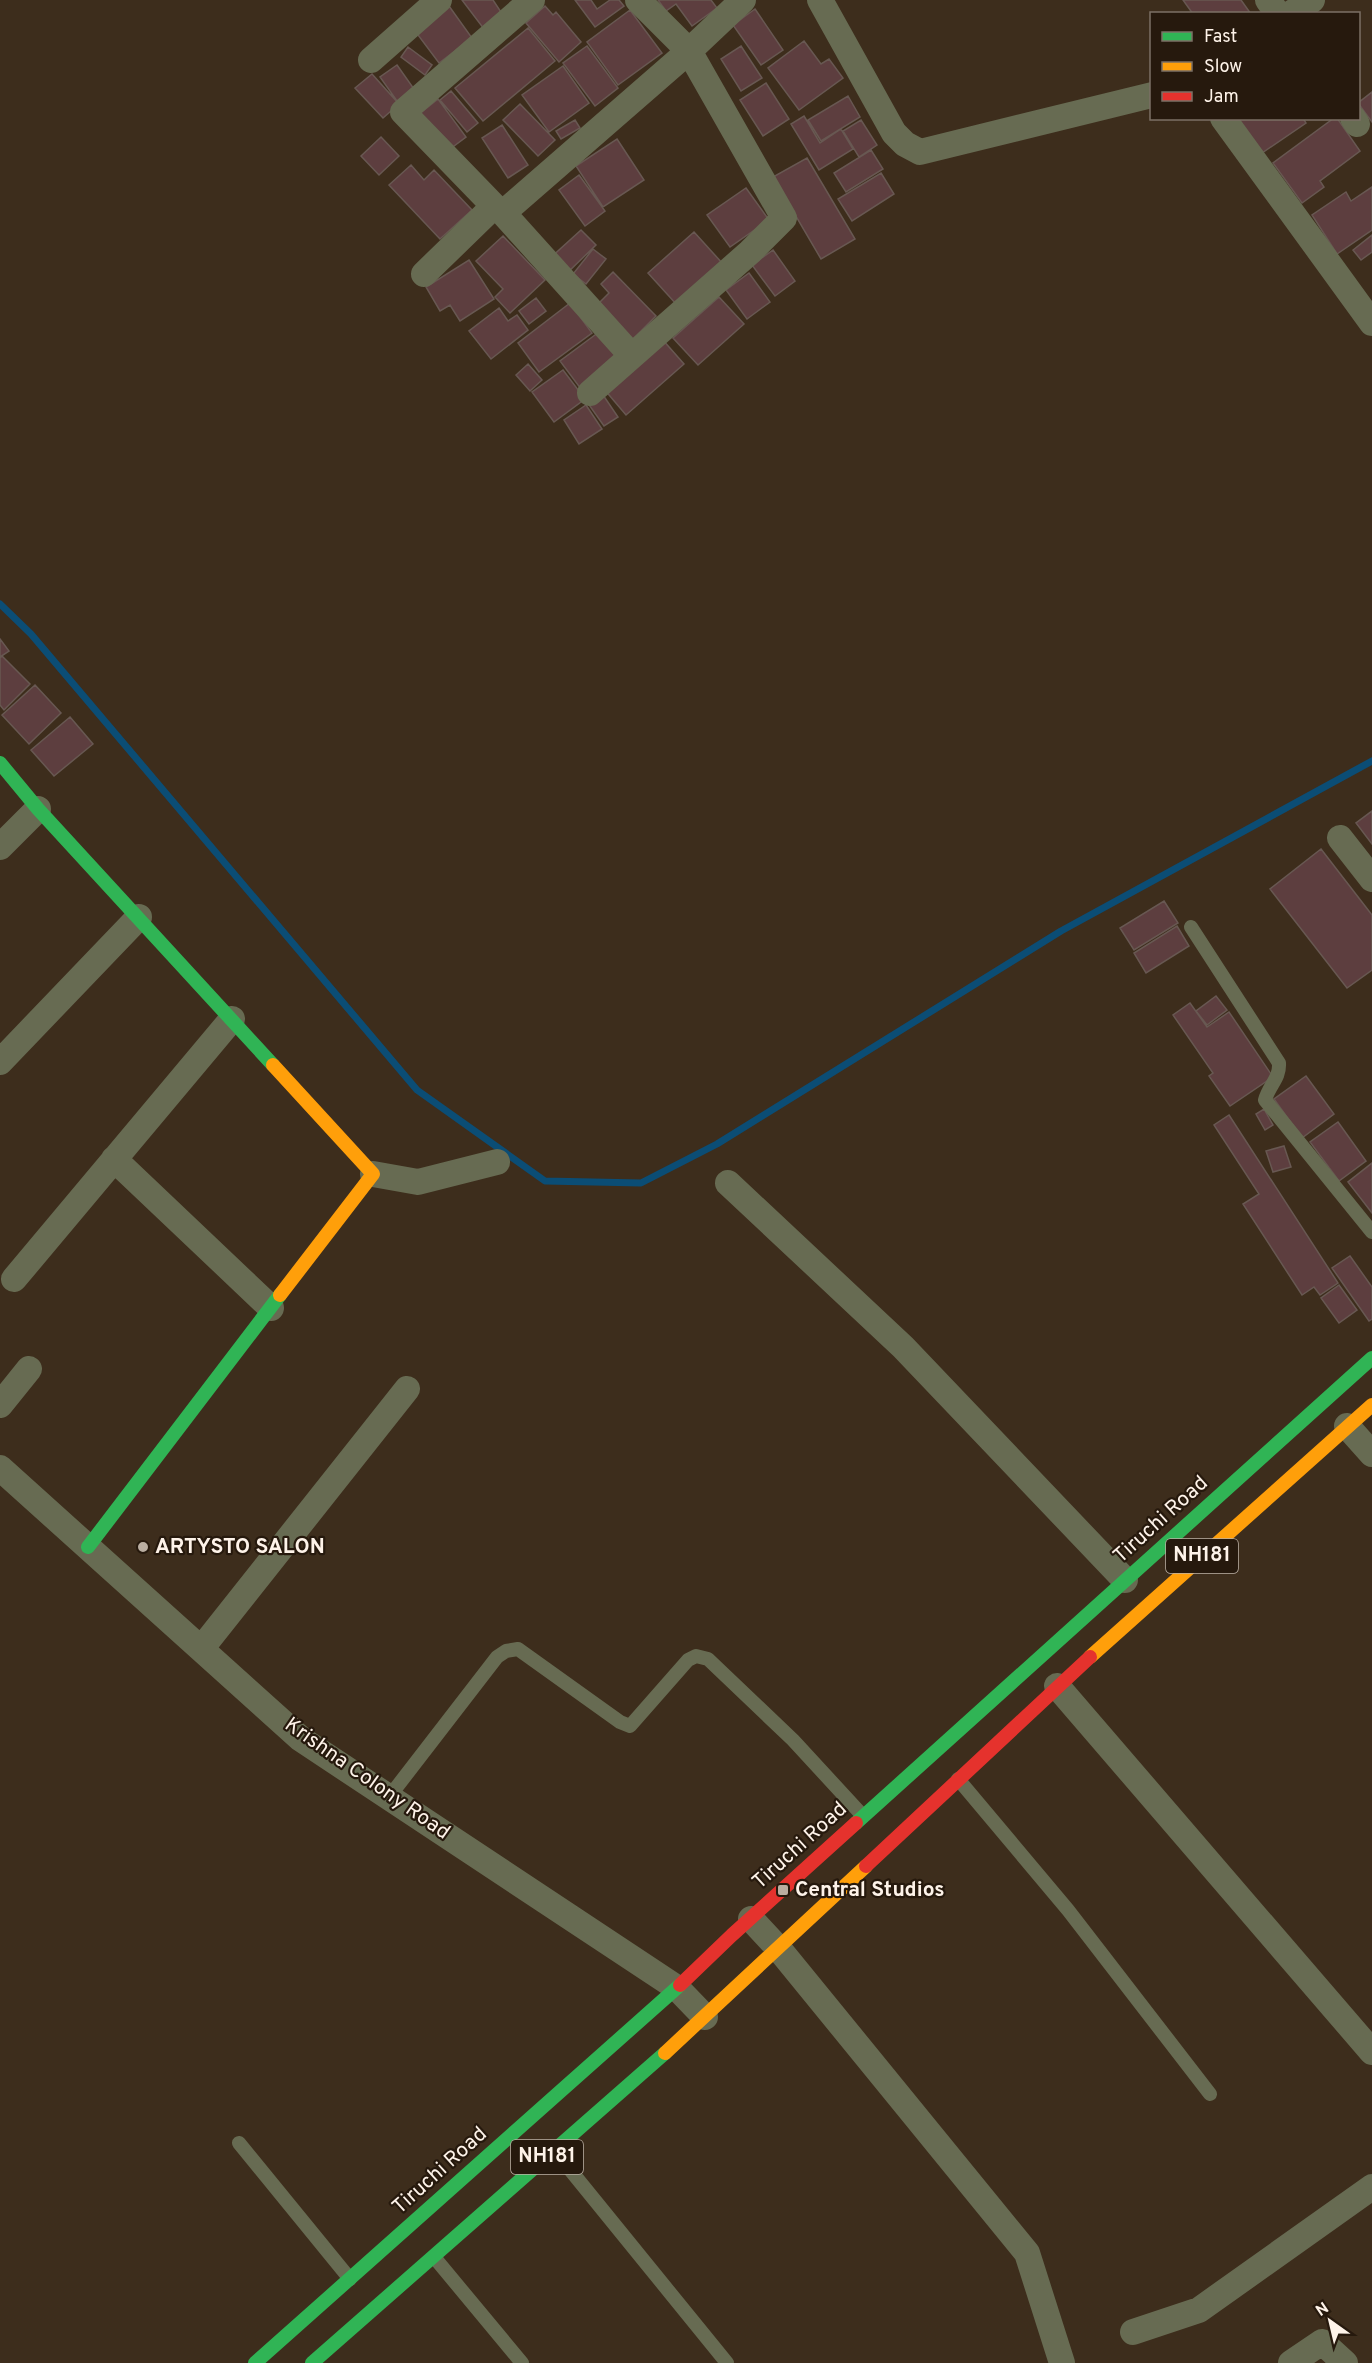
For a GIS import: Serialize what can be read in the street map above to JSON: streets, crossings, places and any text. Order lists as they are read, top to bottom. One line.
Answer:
{"streets":{"main road":["Tiruchi Road","NH181"],"street":["Krishna Colony Road"]},"crossings":[["Tiruchi Road","NH181"],["Tiruchi Road","Krishna Colony Road"],["NH181","Krishna Colony Road"]],"places":{"other":["ARTYSTO SALON"],"transit":["Central Studios"]},"legend":["Fast","Slow","Jam"],"north":"top left"}
